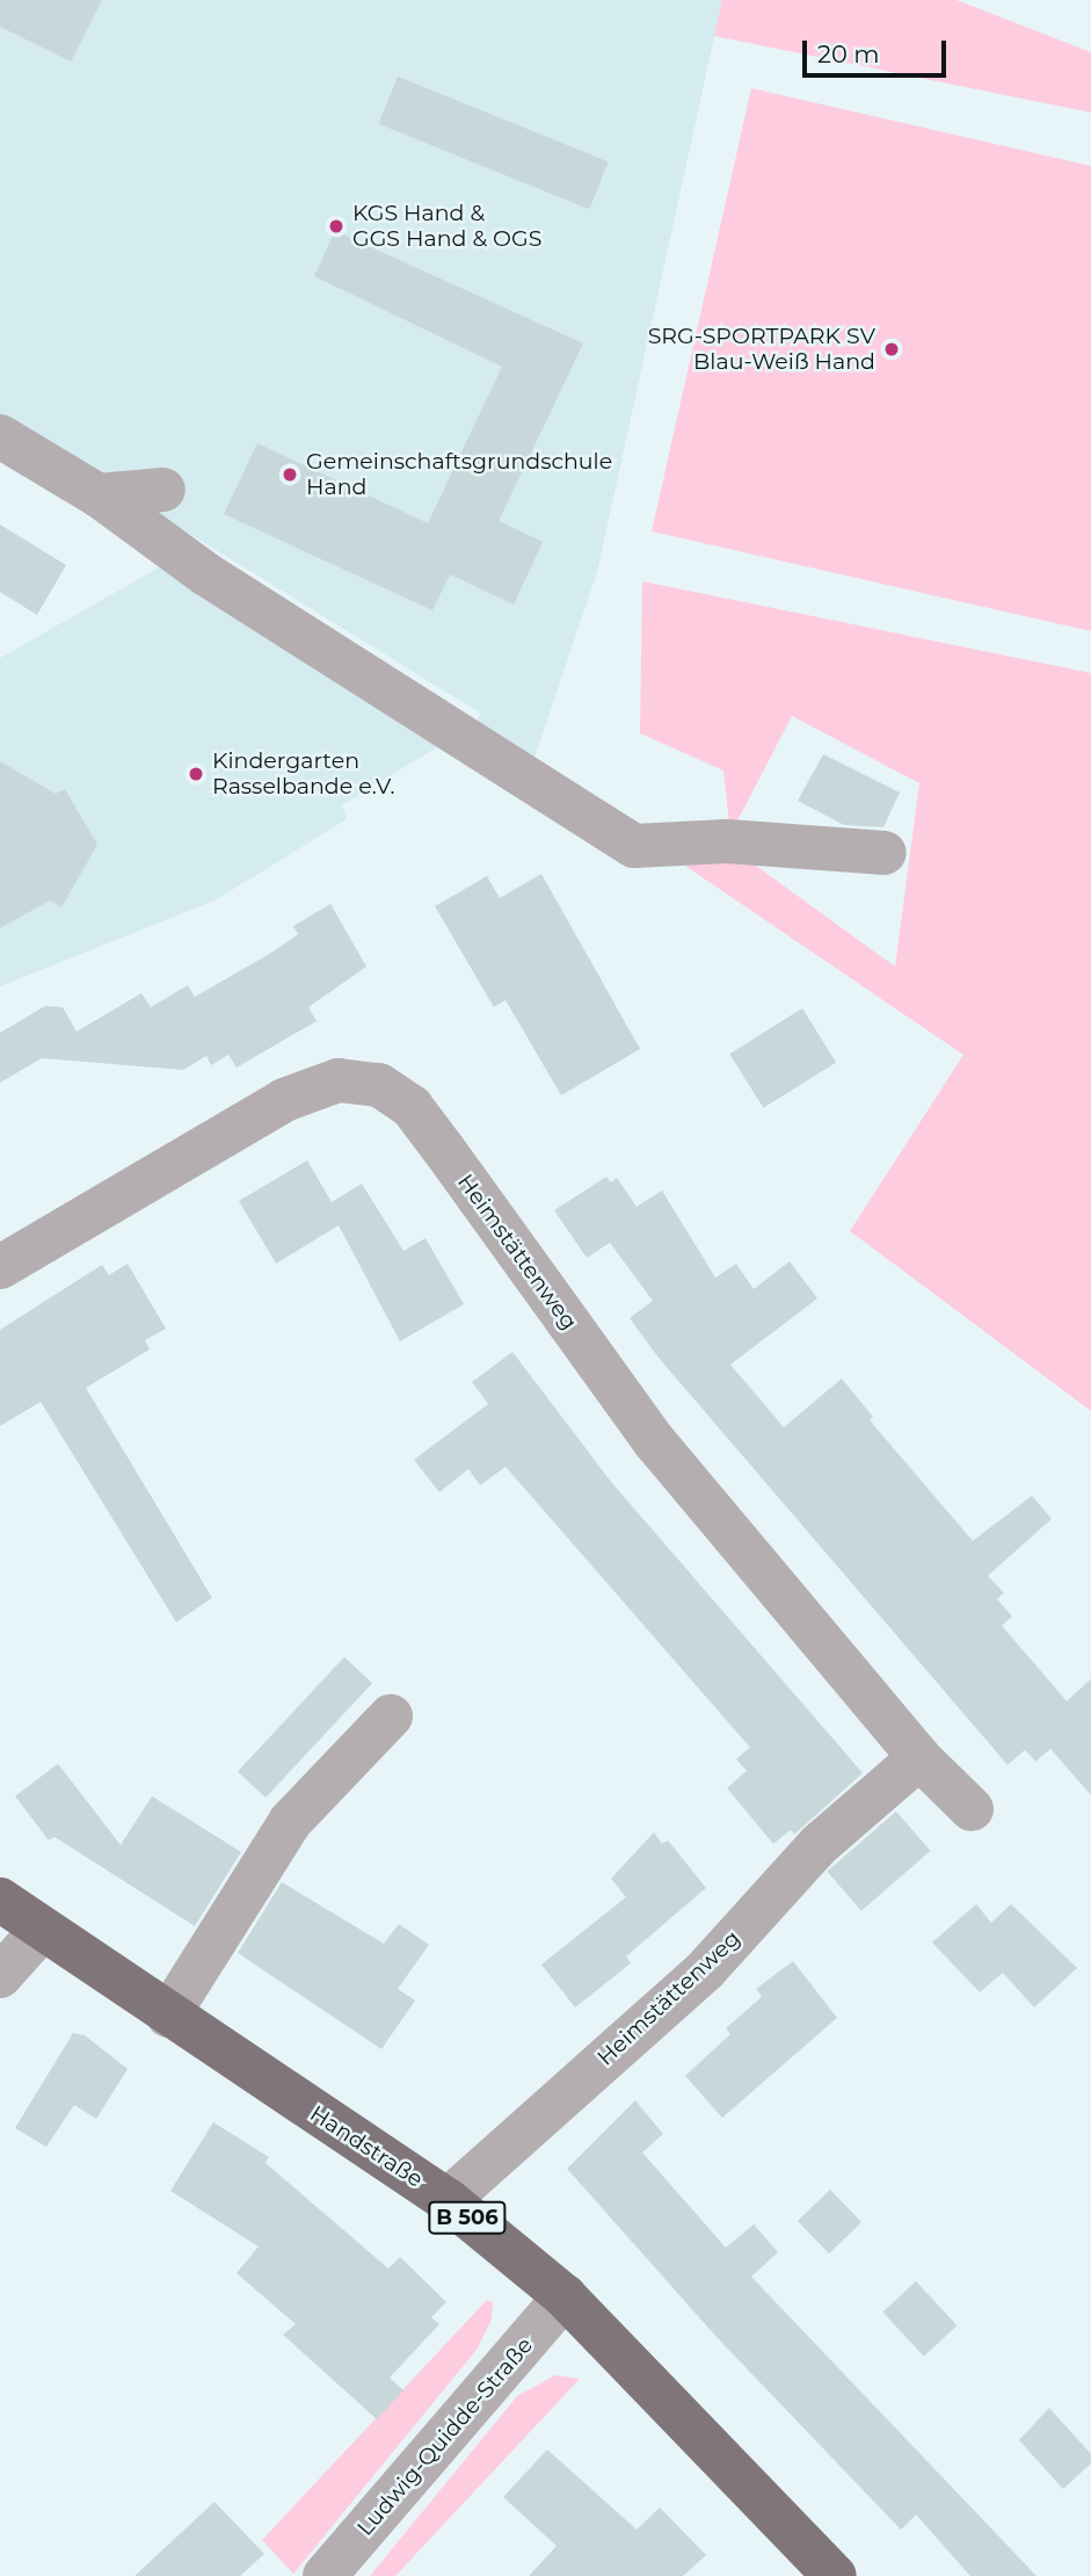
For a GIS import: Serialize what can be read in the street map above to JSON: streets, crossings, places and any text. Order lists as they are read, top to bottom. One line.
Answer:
{"streets":{"main road":["Handstraße","B 506"],"street":["Heimstättenweg","Ludwig-Quidde-Straße"]},"crossings":[["Heimstättenweg","Handstraße"],["Handstraße","Ludwig-Quidde-Straße"]],"places":["KGS Hand & GGS Hand & OGS","SRG-SPORTPARK SV Blau-Weiß Hand","Gemeinschaftsgrundschule Hand","Kindergarten Rasselbande e.V."],"scale_bar":"20 m"}
